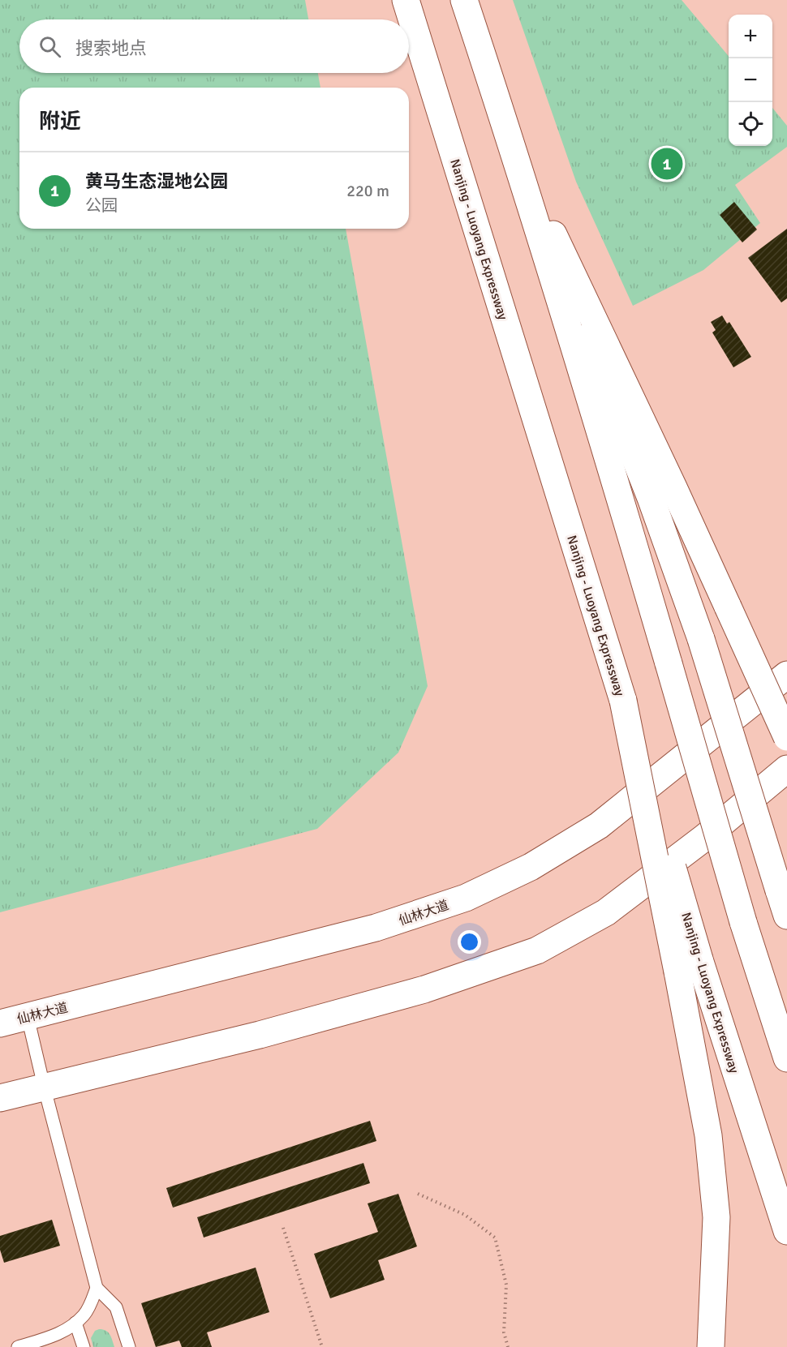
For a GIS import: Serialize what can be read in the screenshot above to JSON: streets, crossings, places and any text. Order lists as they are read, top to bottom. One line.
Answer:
{"streets":{"main road":["Nanjing - Luoyang Expressway","仙林大道"]},"page":{"map_buttons":["+","−"],"search":"搜索地点","heading":"附近","pins":"1","list":[{"mark":"1","name":"黄马生态湿地公园","note":"公园","value":"220 m"}]}}
